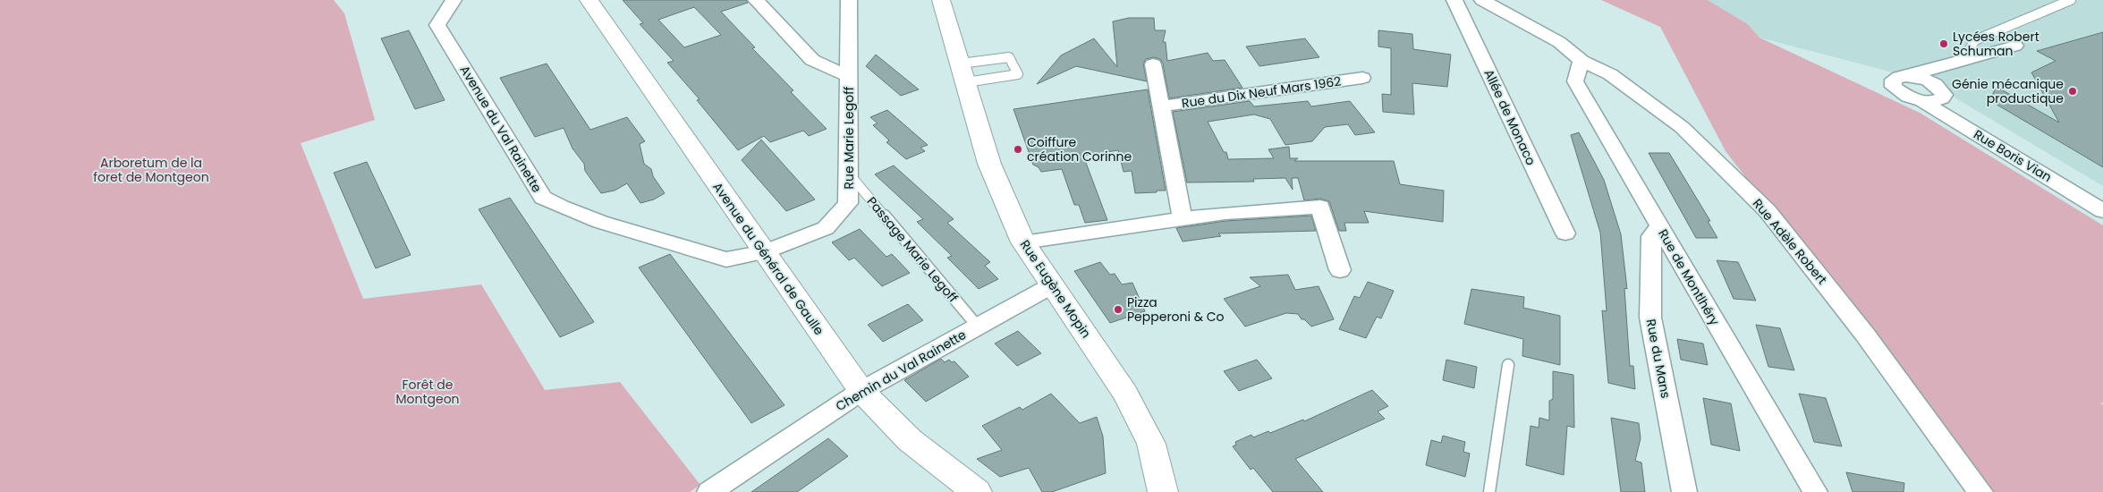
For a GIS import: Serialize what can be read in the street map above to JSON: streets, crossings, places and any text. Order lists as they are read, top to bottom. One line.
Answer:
{"streets":{"street":["Rue du Dix Neuf Mars 1962","Allée de Monaco","Avenue du Val Rainette","Rue Marie Legoff","Rue Boris Vian","Rue Adèle Robert","Avenue du Général de Gaulle","Rue de Montlhéry","Rue Eugène Mopin","Rue du Mans","Chemin du Val Rainette"],"lane":["Passage Marie Legoff"]},"crossings":[["Avenue du Val Rainette","Rue Marie Legoff"],["Avenue du Val Rainette","Avenue du Général de Gaulle"],["Rue Marie Legoff","Passage Marie Legoff"],["Rue Marie Legoff","Avenue du Général de Gaulle"],["Rue Adèle Robert","Rue de Montlhéry"],["Passage Marie Legoff","Chemin du Val Rainette"],["Avenue du Général de Gaulle","Chemin du Val Rainette"],["Rue de Montlhéry","Rue du Mans"],["Rue Eugène Mopin","Chemin du Val Rainette"]],"parks":["Arboretum de la foret de Montgeon","Forêt de Montgeon"],"places":["Lycées Robert Schuman","Génie mécanique productique","Coiffure création Corinne","Pizza Pepperoni & Co"]}
